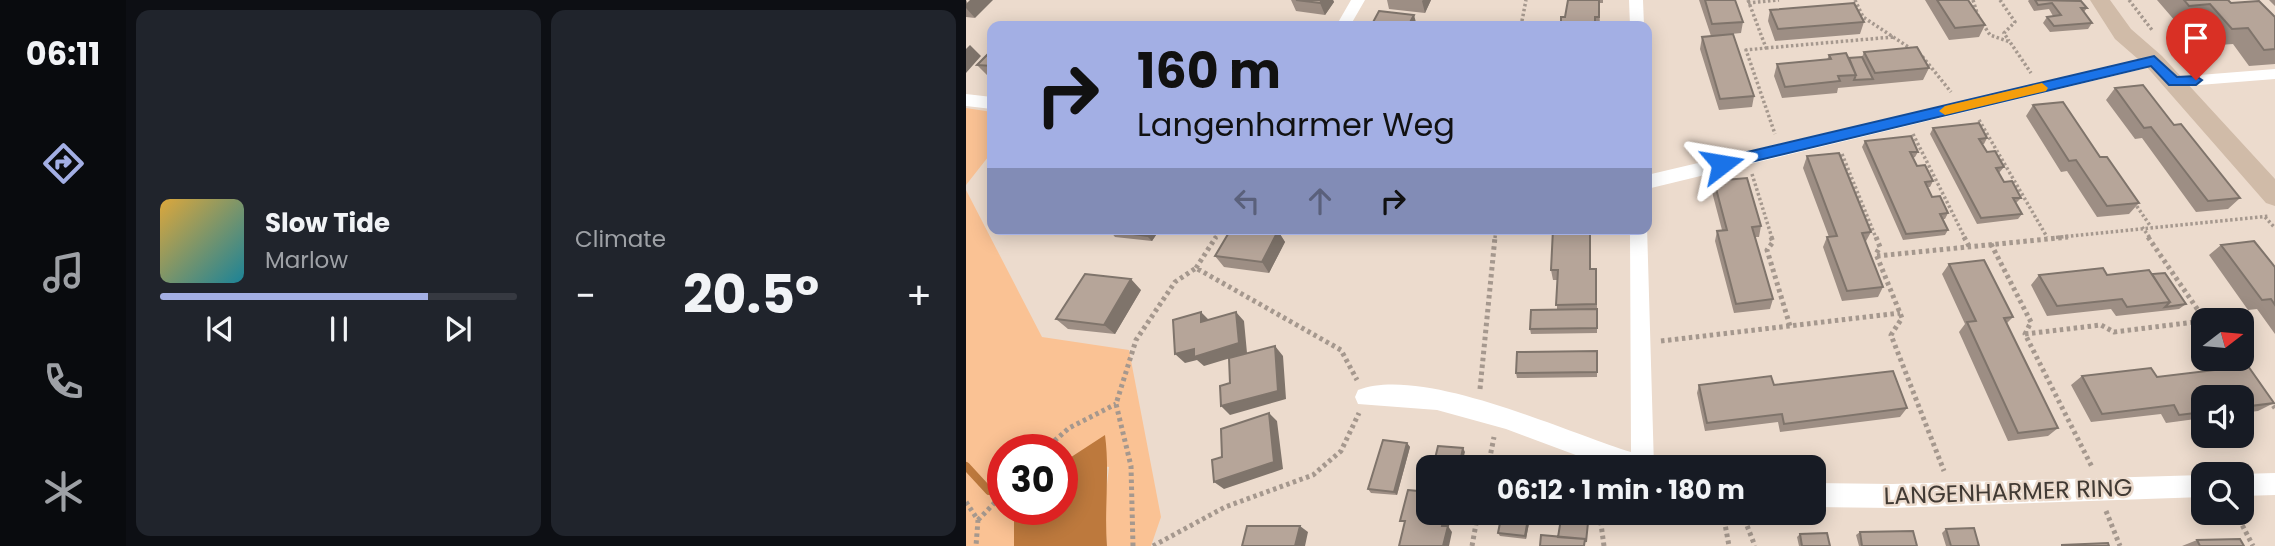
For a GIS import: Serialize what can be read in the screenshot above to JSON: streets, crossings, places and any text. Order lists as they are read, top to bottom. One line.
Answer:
{"streets":{"street":["LANGENHARMER RING"]},"north":"right","page":{"tabs":"06:11","tile":"Climate","turn":["160 m","Langenharmer Weg"],"song":["Slow Tide","Marlow"],"heat":["−","20.5°","+"],"limit":"30","trip":"06:12 · 1 min · 180 m"}}
